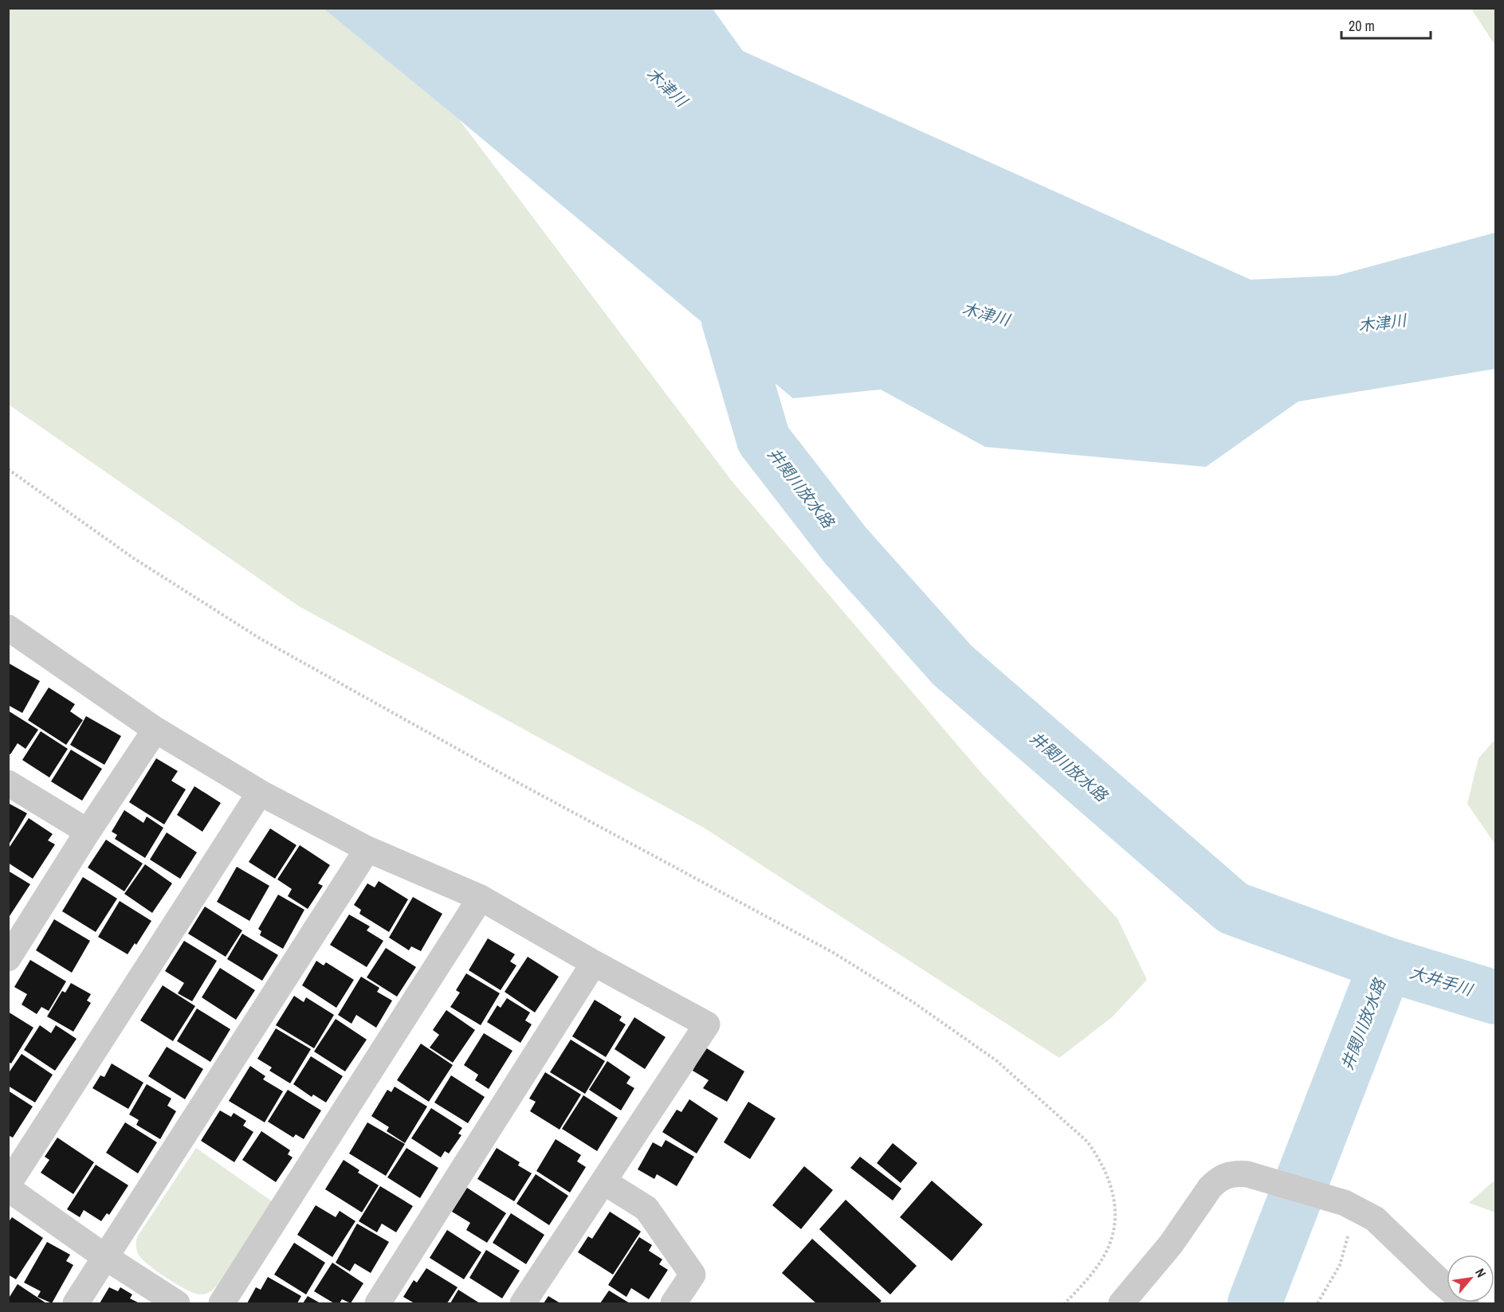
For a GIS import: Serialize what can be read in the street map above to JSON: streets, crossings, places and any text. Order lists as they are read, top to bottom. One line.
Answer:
{"water":["木津川","井関川放水路","大井手川"],"scale_bar":"20 m","north":"top right"}
